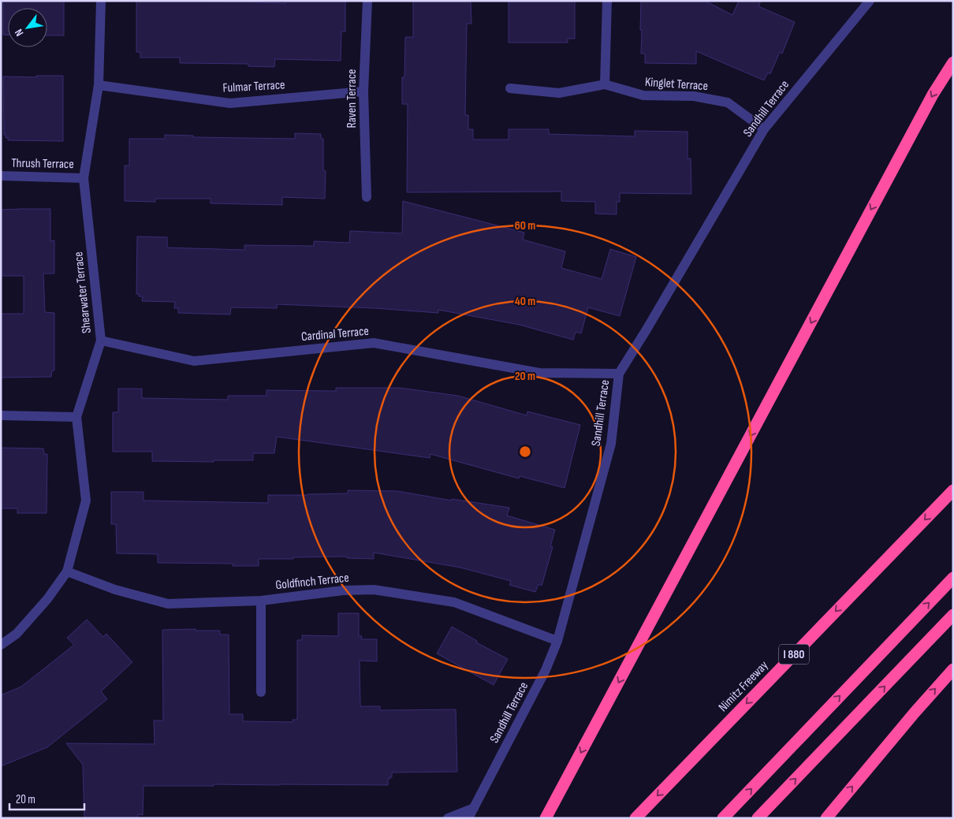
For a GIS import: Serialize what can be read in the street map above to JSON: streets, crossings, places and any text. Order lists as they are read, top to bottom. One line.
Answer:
{"streets":{"highway":["I 880","Nimitz Freeway"],"street":["Kinglet Terrace","Fulmar Terrace","Raven Terrace","Sandhill Terrace","Thrush Terrace","Shearwater Terrace","Cardinal Terrace","Goldfinch Terrace"]},"crossings":[["Kinglet Terrace","Sandhill Terrace"],["Fulmar Terrace","Raven Terrace"],["Fulmar Terrace","Shearwater Terrace"],["Sandhill Terrace","Cardinal Terrace"],["Sandhill Terrace","Goldfinch Terrace"],["Thrush Terrace","Shearwater Terrace"],["Shearwater Terrace","Cardinal Terrace"],["Shearwater Terrace","Goldfinch Terrace"]],"scale_bar":"20 m","north":"bottom left","rings":["60 m","40 m","20 m"]}
